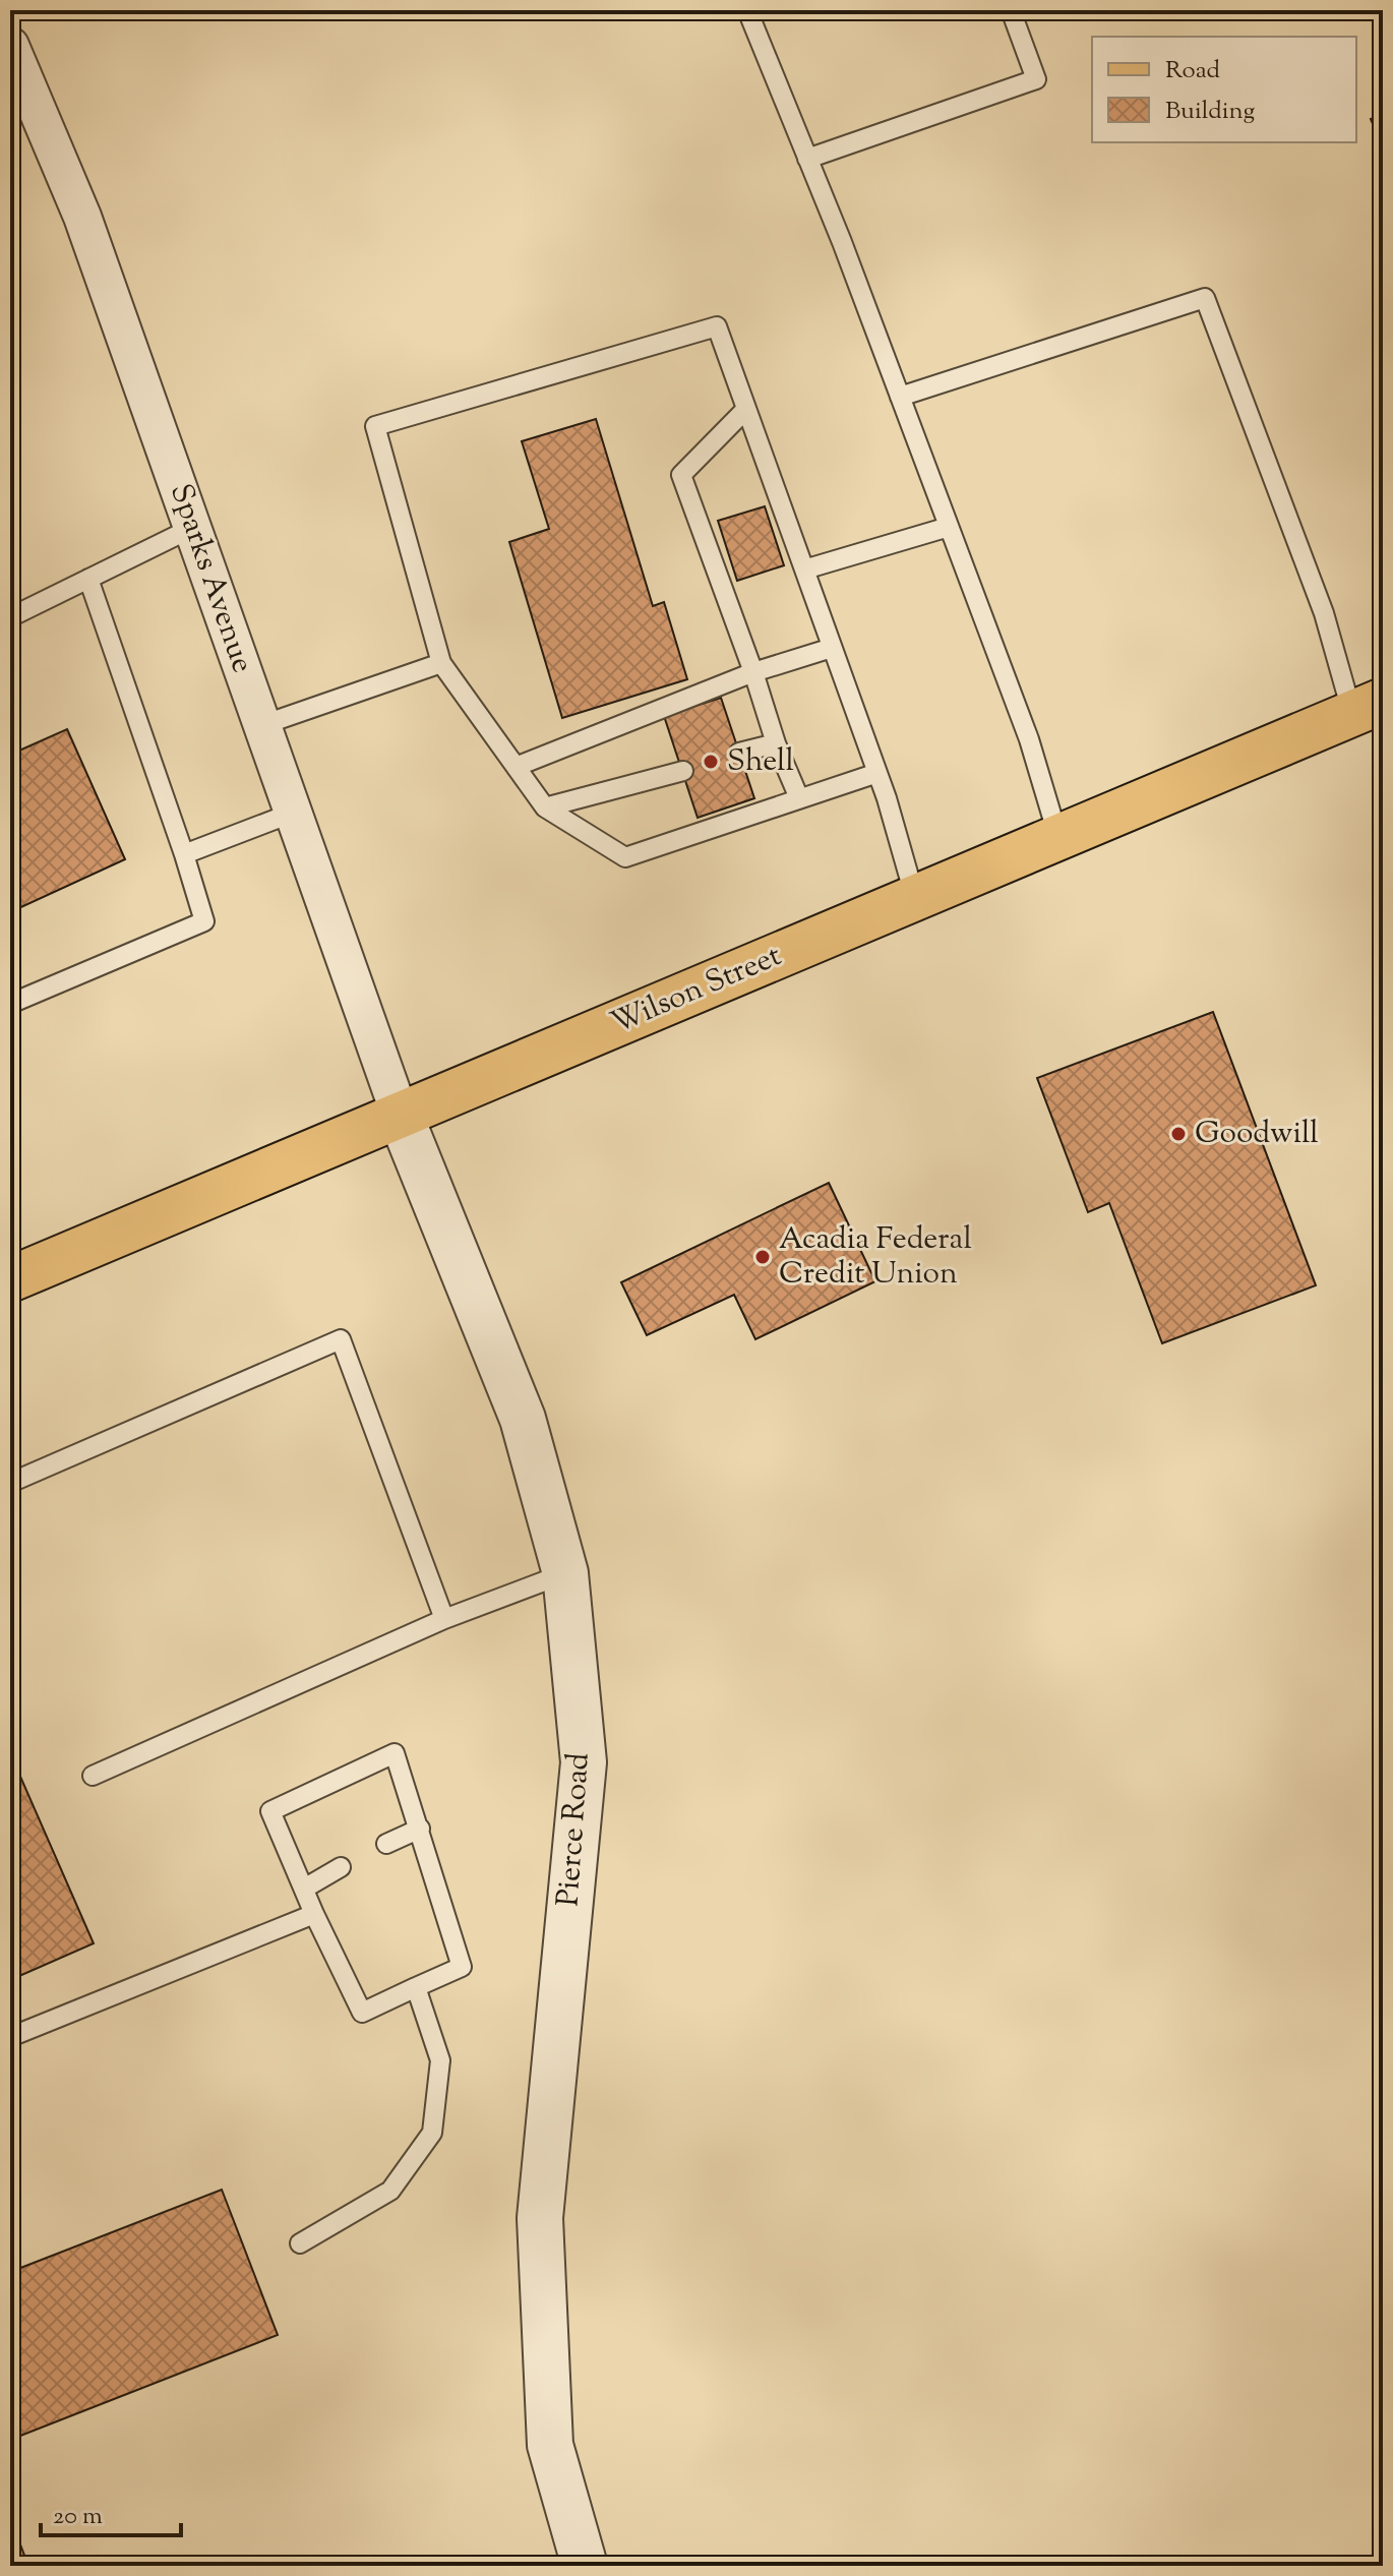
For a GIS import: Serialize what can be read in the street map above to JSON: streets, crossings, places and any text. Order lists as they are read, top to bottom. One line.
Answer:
{"streets":{"main road":["Wilson Street"],"street":["Sparks Avenue","Pierce Road"]},"crossings":[["Sparks Avenue","Wilson Street"],["Sparks Avenue","Pierce Road"],["Wilson Street","Pierce Road"]],"places":["Shell","Goodwill","Acadia Federal Credit Union"],"legend":["Road","Building"],"scale_bar":"20 m"}
